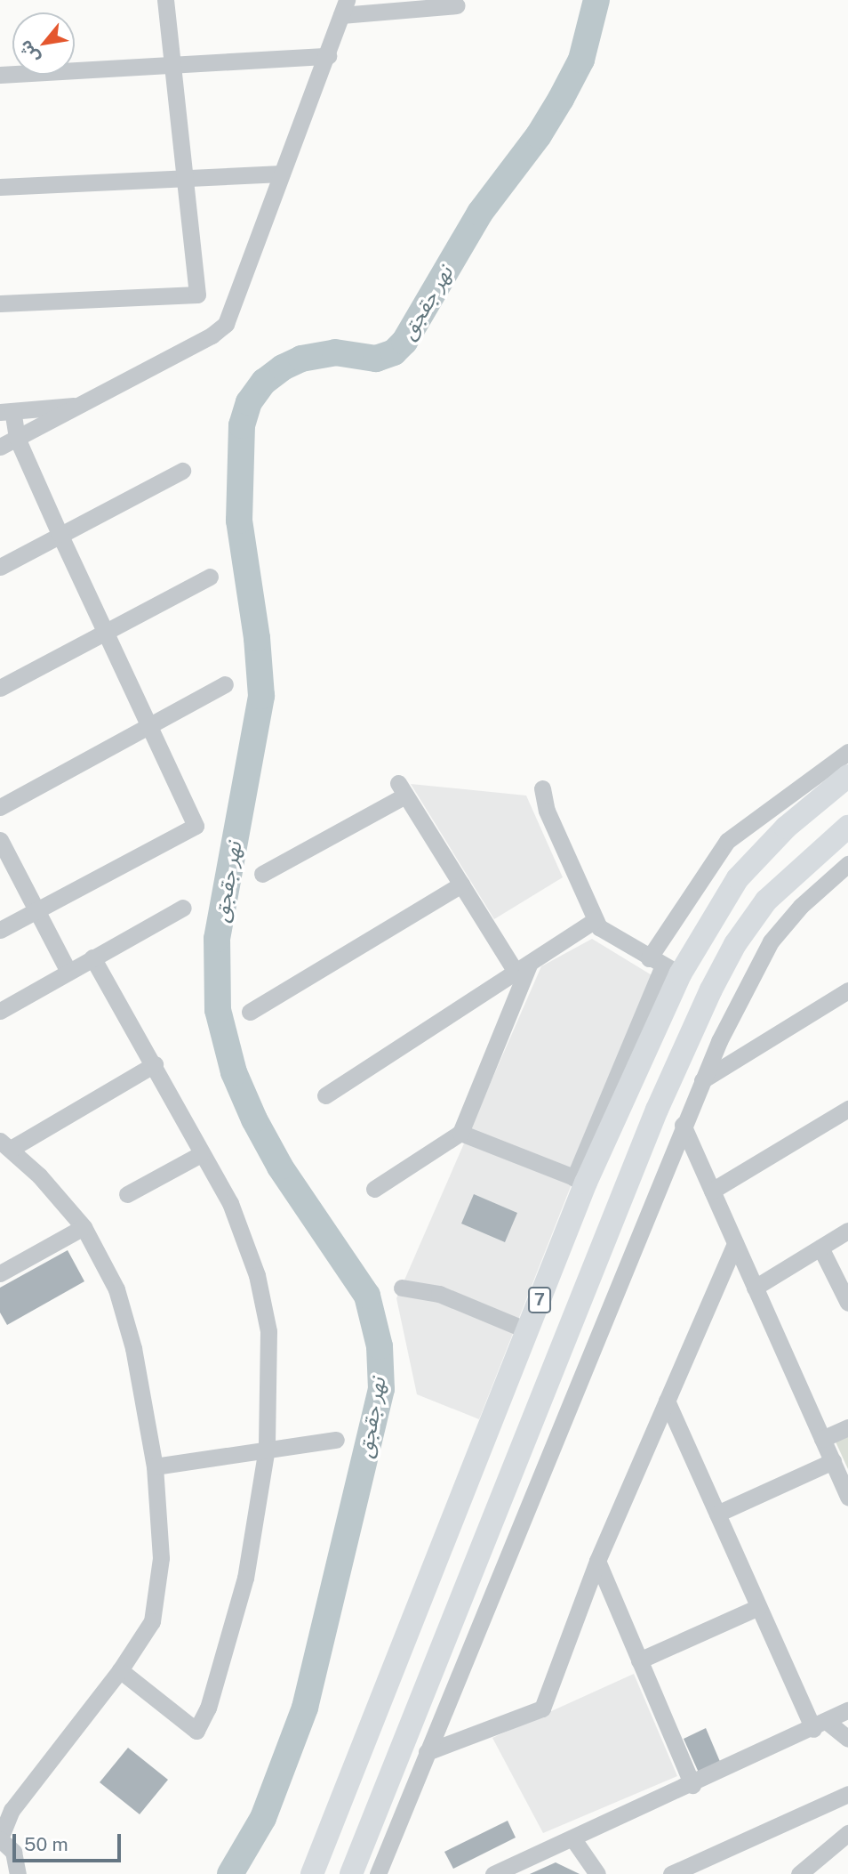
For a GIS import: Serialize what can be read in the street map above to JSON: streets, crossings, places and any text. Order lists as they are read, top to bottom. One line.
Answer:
{"streets":{"highway":["7"]},"water":["نهر جقجق"],"scale_bar":"50 m","north":"bottom left"}
